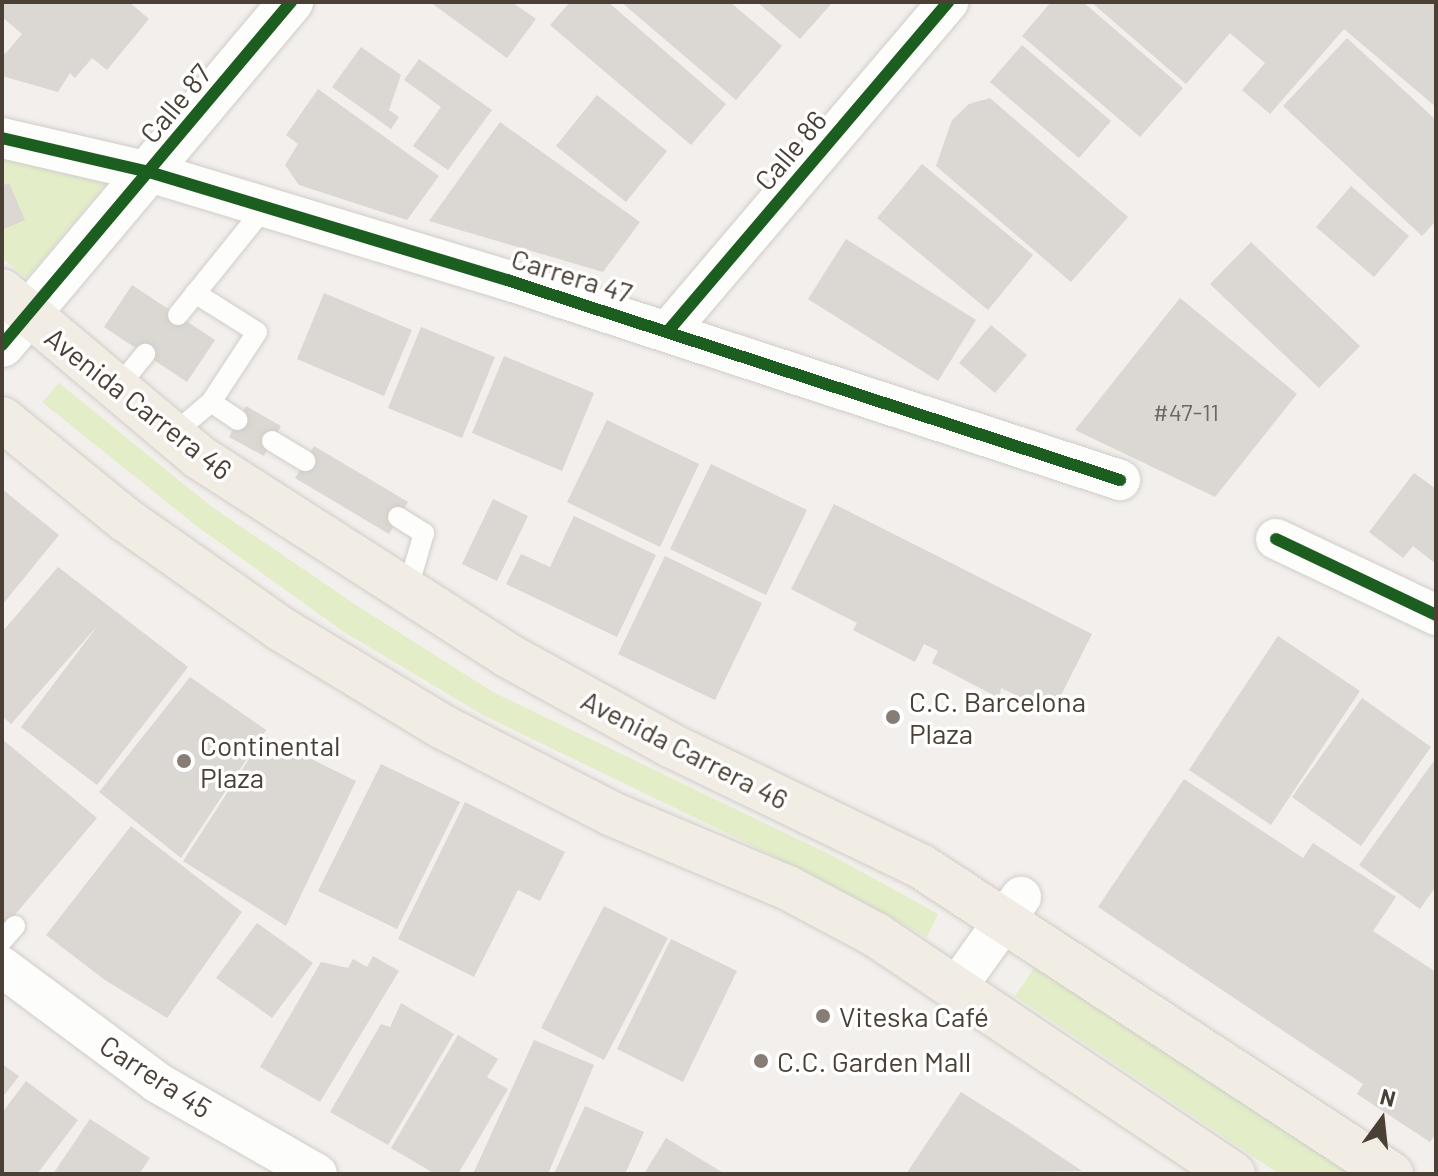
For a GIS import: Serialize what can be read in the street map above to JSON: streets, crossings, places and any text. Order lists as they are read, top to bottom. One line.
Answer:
{"streets":{"main road":["Avenida Carrera 46"],"street":["Calle 87","Calle 86","Carrera 47","Carrera 45"]},"crossings":[["Calle 87","Carrera 47"],["Calle 87","Avenida Carrera 46"],["Calle 86","Carrera 47"]],"places":["C.C. Barcelona Plaza","Continental Plaza","Viteska Café","C.C. Garden Mall"],"house_numbers":["#47-11"],"north":"top"}
